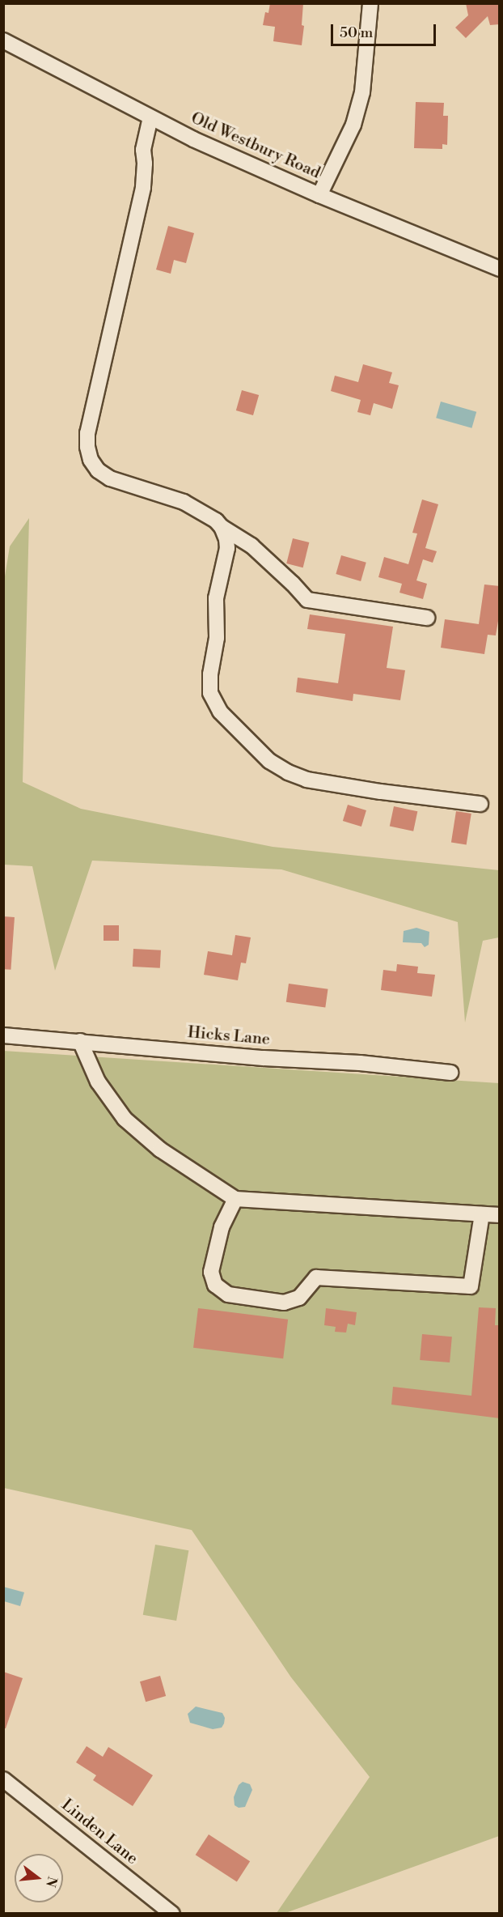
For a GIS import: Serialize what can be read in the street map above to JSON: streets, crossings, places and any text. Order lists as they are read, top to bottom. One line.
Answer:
{"streets":{"street":["Old Westbury Road","Hicks Lane","Linden Lane"]},"scale_bar":"50 m","north":"right"}
